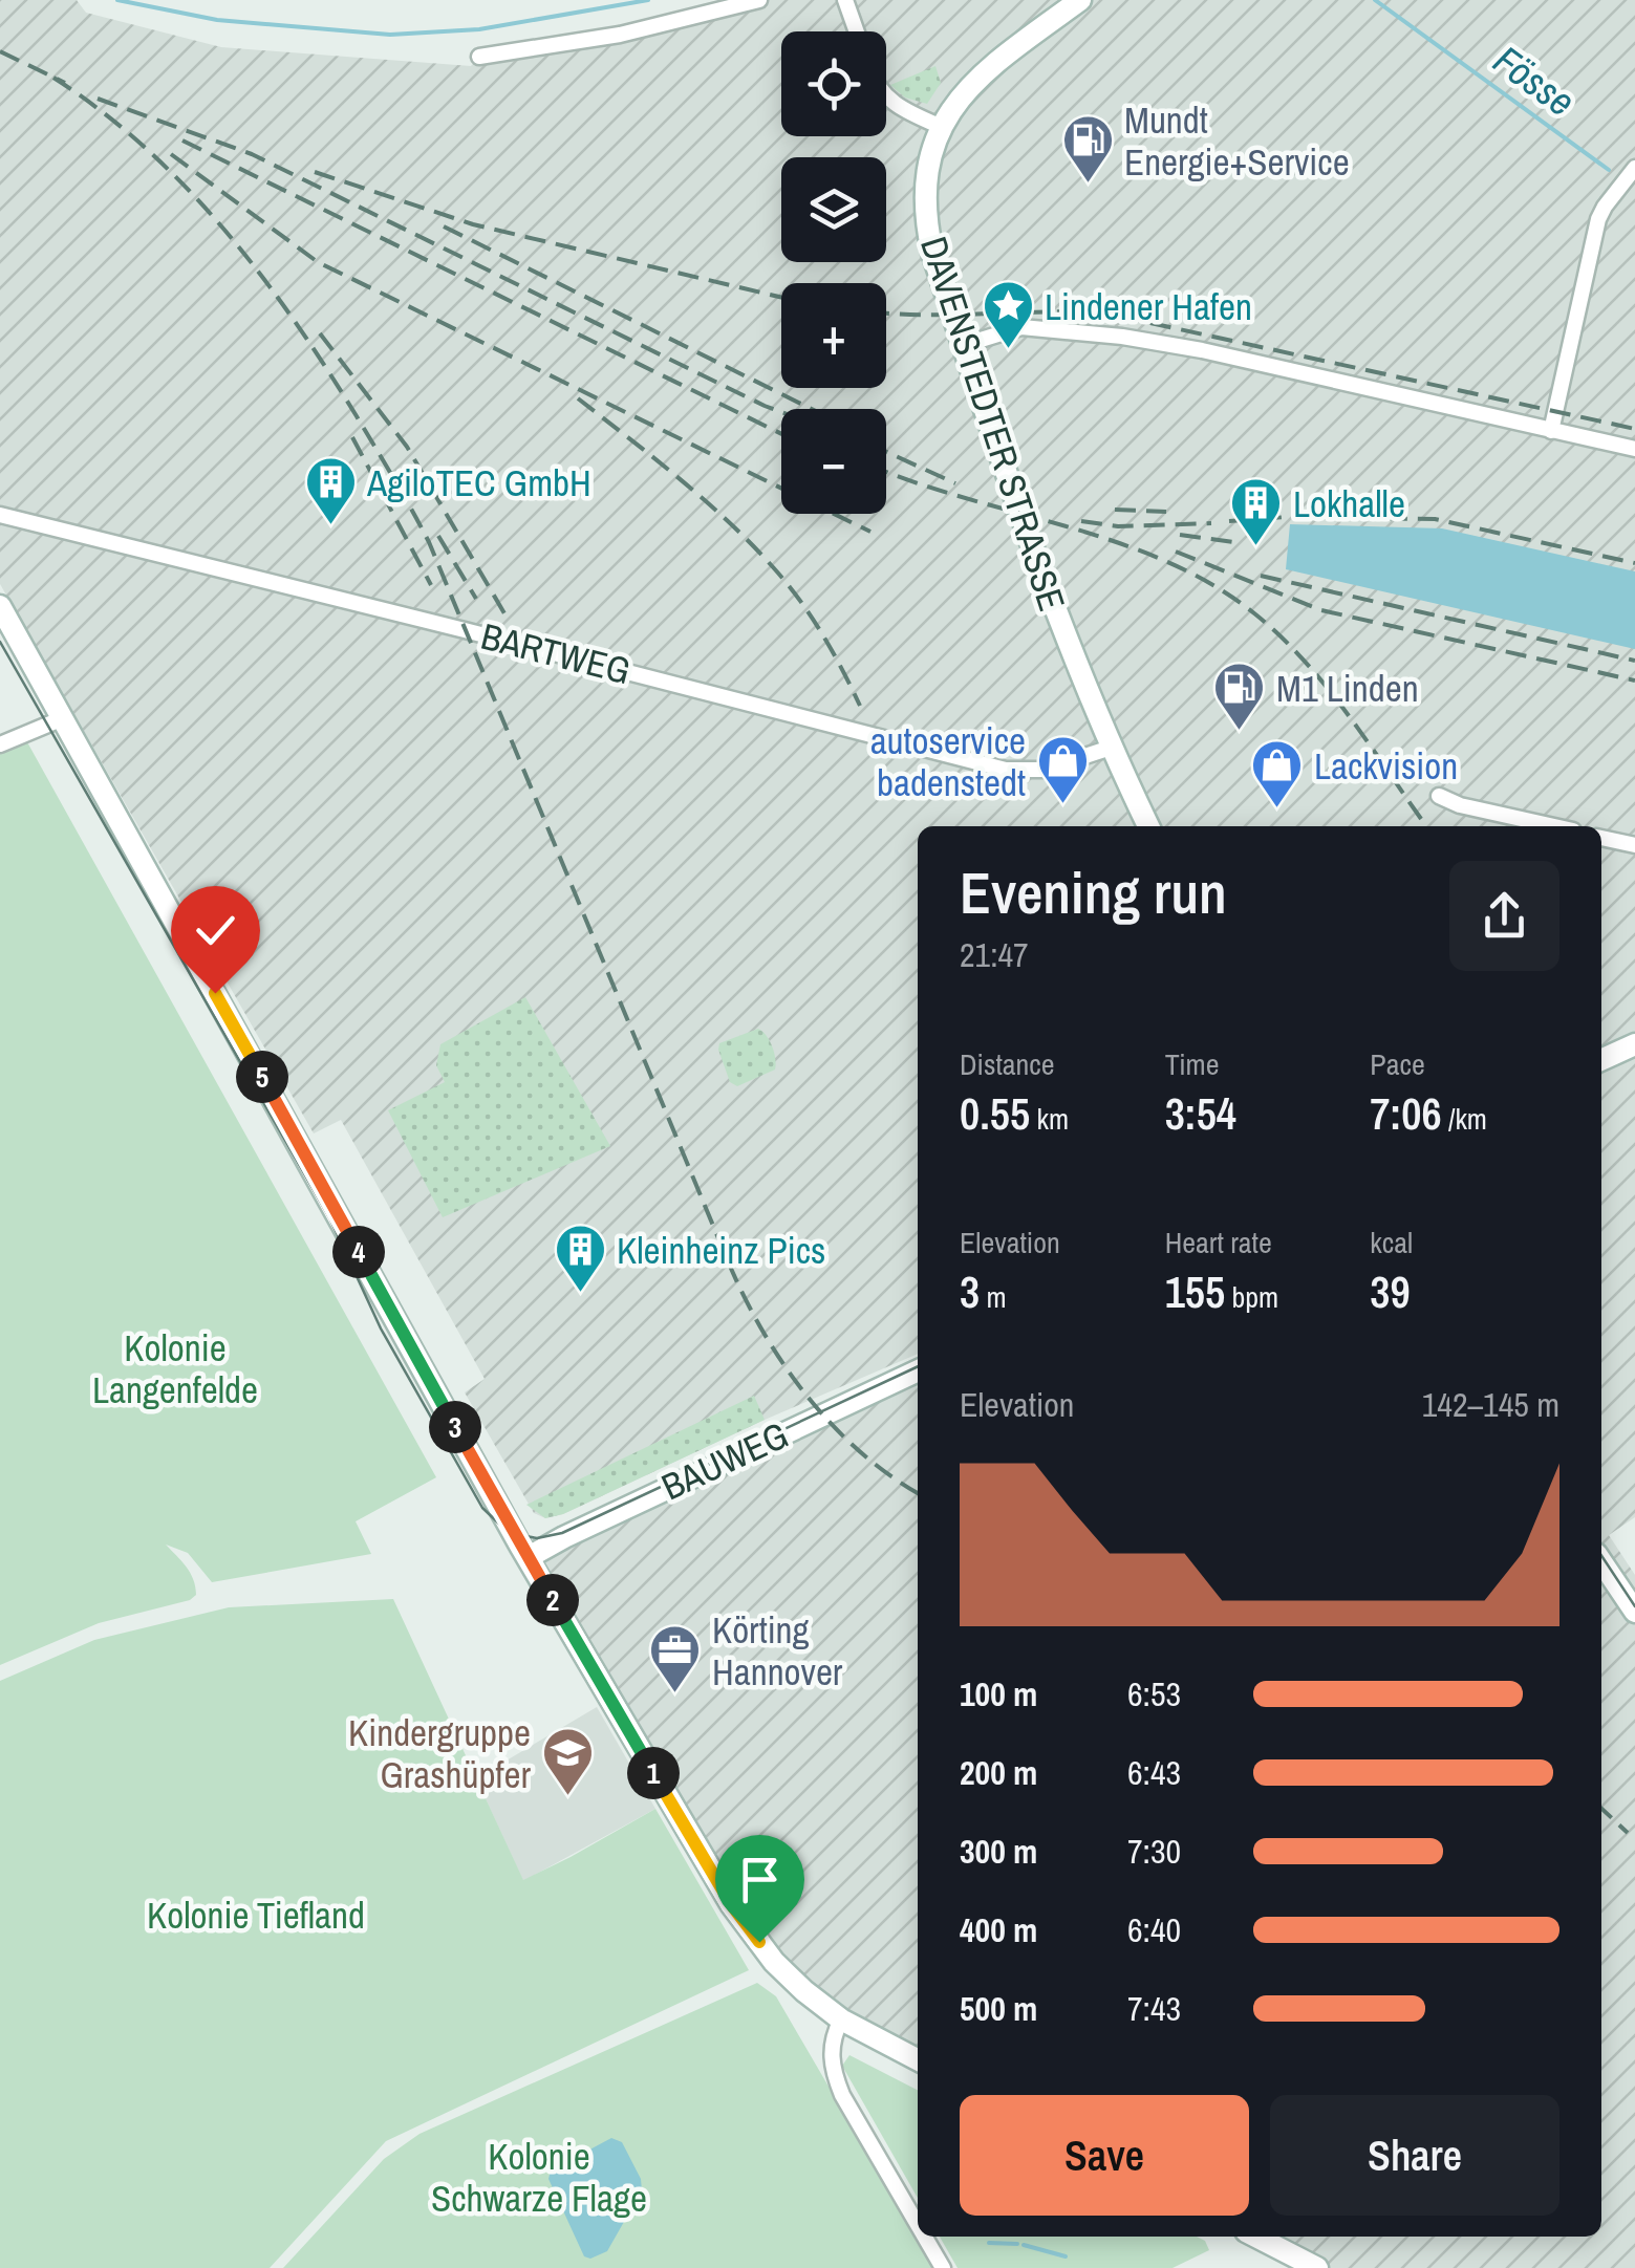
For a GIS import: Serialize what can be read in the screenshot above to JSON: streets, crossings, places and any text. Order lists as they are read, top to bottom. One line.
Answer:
{"streets":{"street":["DAVENSTEDTER STRASSE","BARTWEG","BAUWEG"]},"crossings":[["DAVENSTEDTER STRASSE","BARTWEG"]],"water":["Fösse"],"parks":["Kolonie Langenfelde","Kolonie Tiefland","Kolonie Schwarze Flage"],"places":{"fuel station":["Mundt Energie+Service","M1 Linden"],"place":["Lindener Hafen"],"building":["AgiloTEC GmbH","Lokhalle","Kleinheinz Pics"],"shop":["autoservice badenstedt","Lackvision"],"office":["Körting Hannover"],"school or university":["Kindergruppe Grashüpfer"]},"page":{"map_buttons":["+","−"],"heading":["Evening run","21:47"],"stats":[["Distance","0.55 km"],["Time","3:54"],["Pace","7:06 /km"],["Elevation","3 m"],["Heart rate","155 bpm"],["kcal","39"]],"pins":["5","4","3","2","1"],"chart":["Elevation","142–145 m"],"list":[{"name":"100 m","note":"6:53"},{"name":"200 m","note":"6:43"},{"name":"300 m","note":"7:30"},{"name":"400 m","note":"6:40"},{"name":"500 m","note":"7:43"}],"buttons":["Save","Share"]}}
